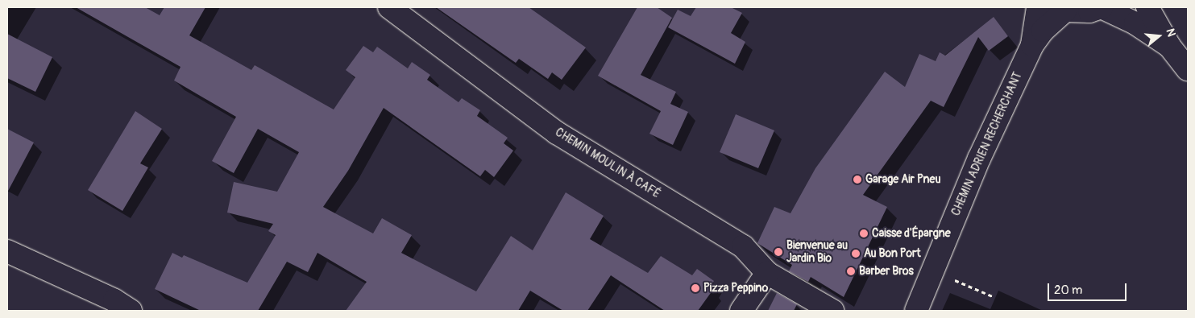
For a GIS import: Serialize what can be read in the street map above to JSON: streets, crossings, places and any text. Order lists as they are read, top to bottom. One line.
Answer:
{"streets":{"street":["CHEMIN ADRIEN RECHERCHANT","CHEMIN MOULIN À CAFÉ"]},"places":["Garage Air Pneu","Caisse d'Épargne","Bienvenue au Jardin Bio","Au Bon Port","Barber Bros","Pizza Peppino"],"scale_bar":"20 m","north":"right"}
